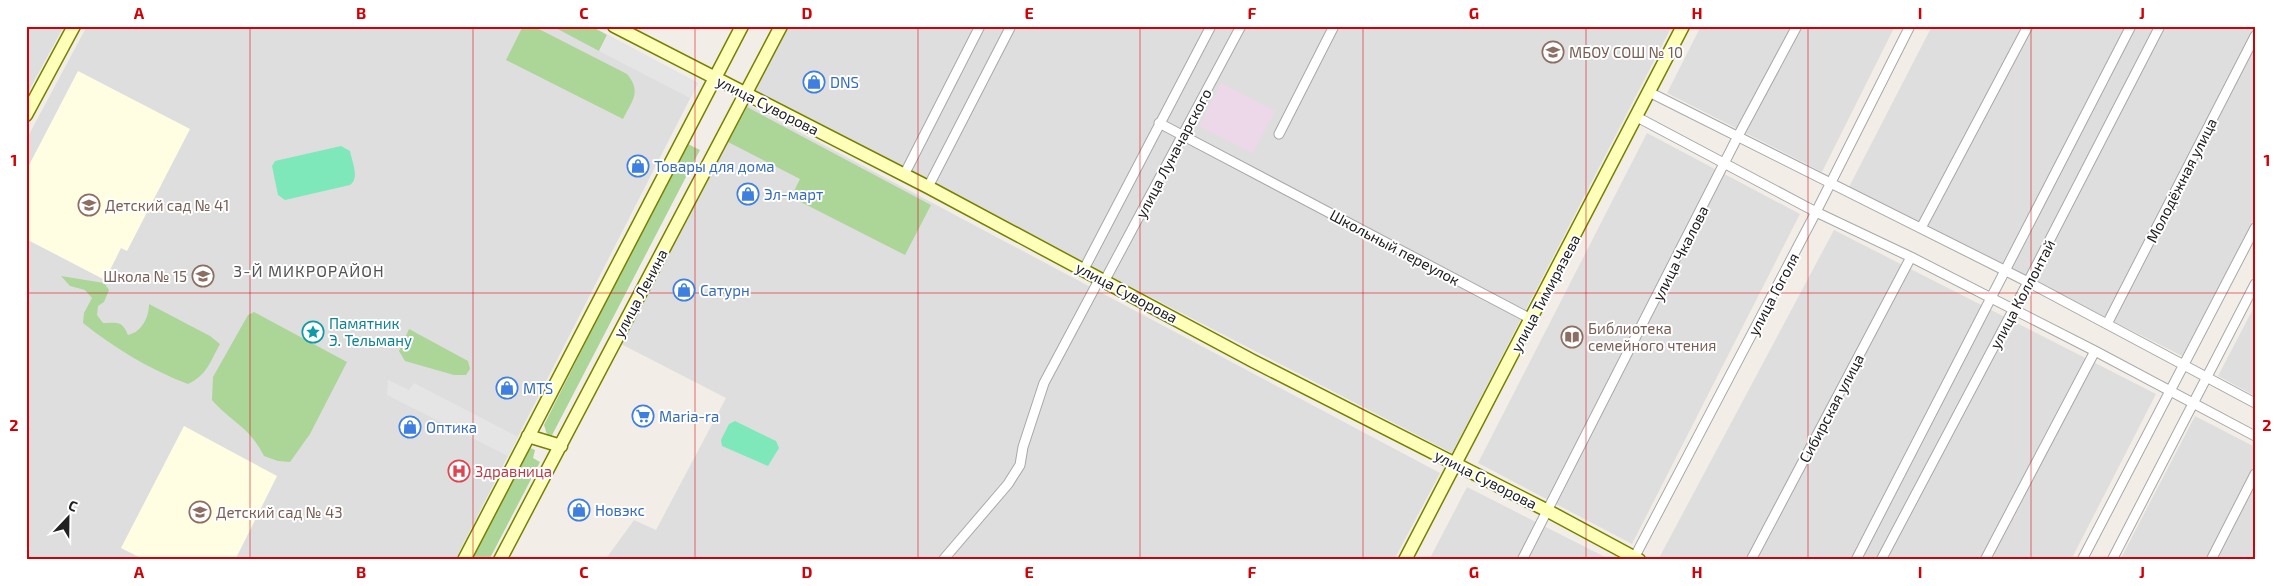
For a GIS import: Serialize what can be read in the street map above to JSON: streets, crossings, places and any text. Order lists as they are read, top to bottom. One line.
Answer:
{"streets":{"street":["улица Суворова","улица Луначарского","Молодёжная улица","Школьный переулок","улица Чкалова","улица Ленина","улица Тимирязева","улица Гоголя","улица Коллонтай","Сибирская улица"]},"crossings":[["улица Суворова","улица Луначарского"],["улица Суворова","улица Чкалова"],["улица Суворова","улица Ленина"],["улица Суворова","улица Тимирязева"],["улица Суворова","улица Гоголя"],["улица Луначарского","Школьный переулок"],["Школьный переулок","улица Тимирязева"]],"districts":["3-Й МИКРОРАЙОН"],"places":{"school or university":["МБОУ СОШ № 10","Детский сад № 41","Школа № 15","Детский сад № 43"],"shop":["DNS","Товары для дома","Эл-март","Сатурн","MTS","Оптика","Новэкс"],"place":["Памятник Э. Тельману"],"library":["Библиотека семейного чтения"],"supermarket":["Maria-ra"],"hospital":["Здравница"]},"north":"top","grid":{"columns":["A","B","C","D","E","F","G","H","I","J"],"rows":["1","2"]}}
